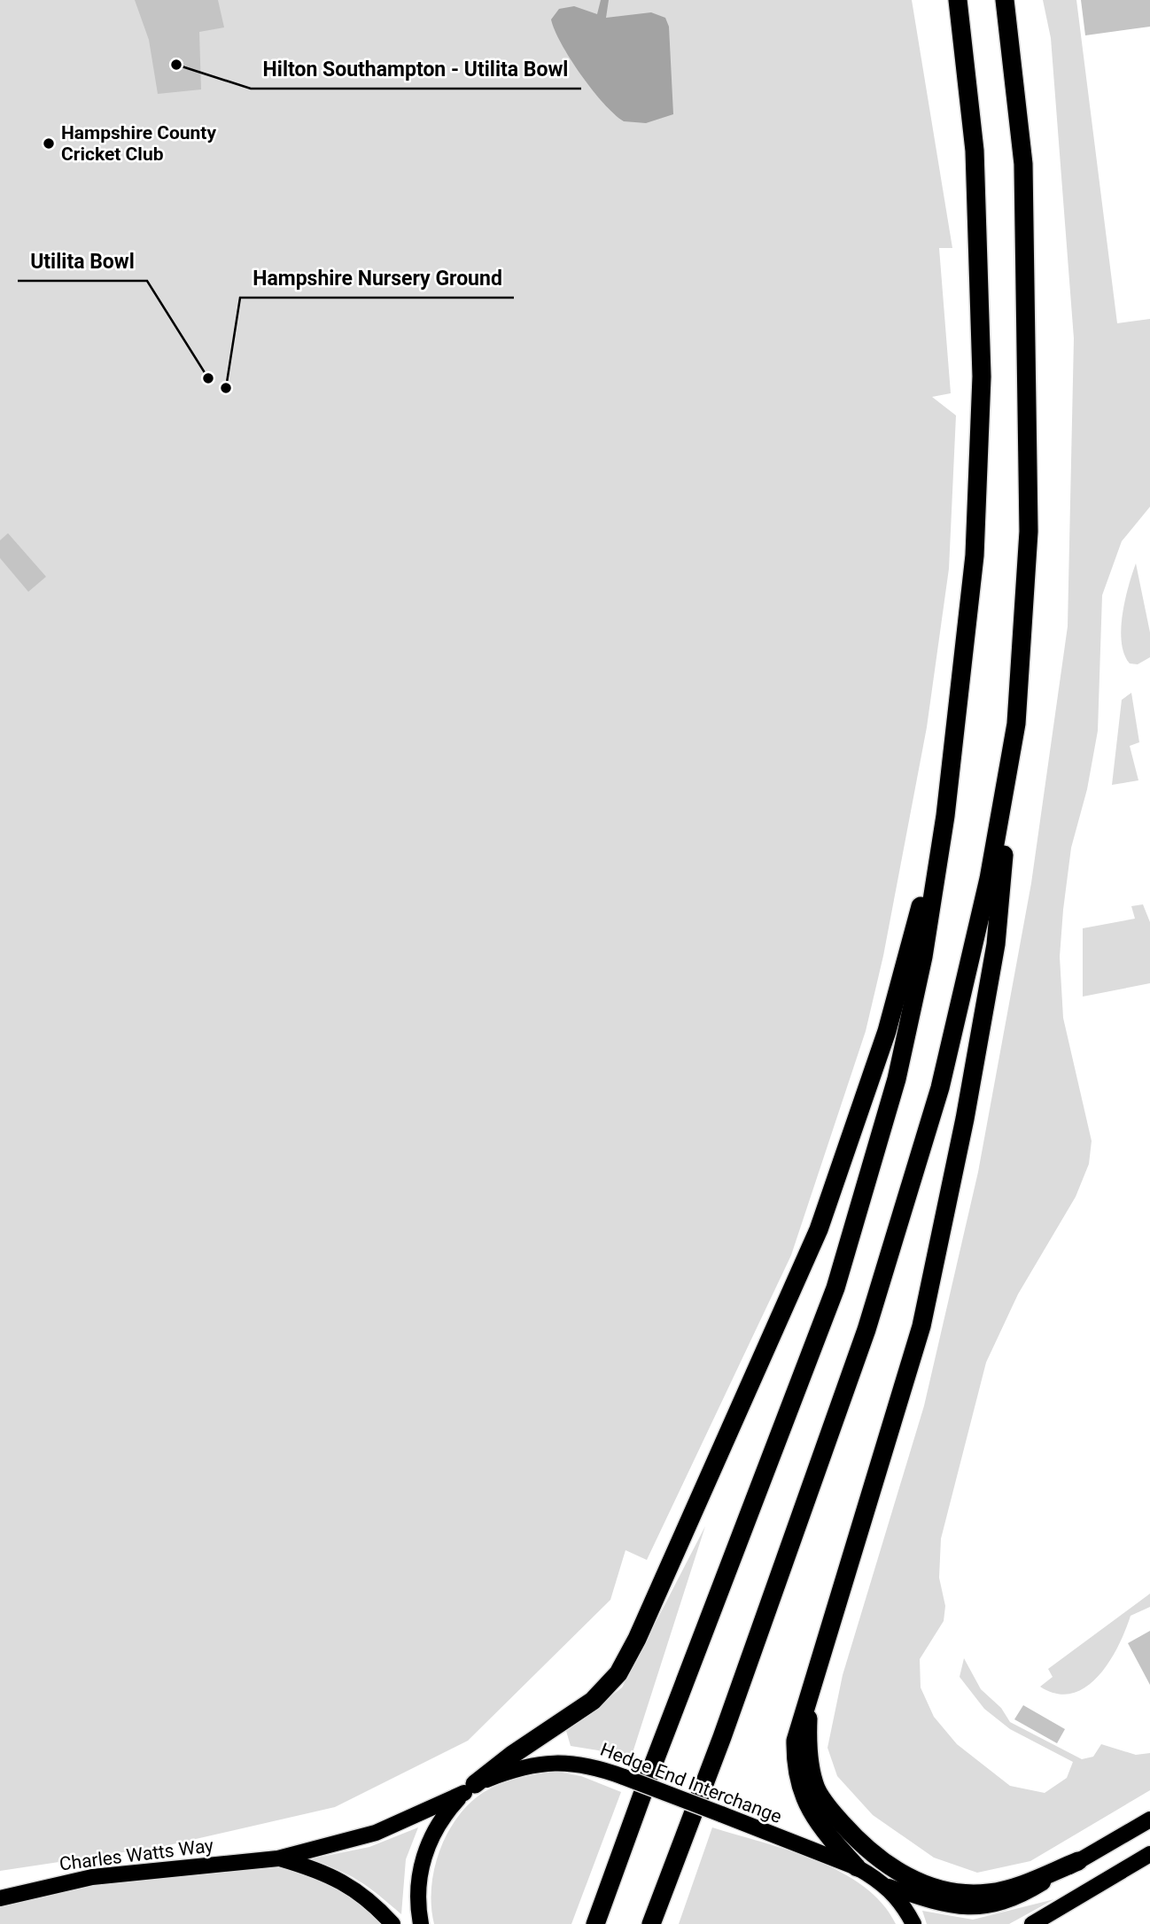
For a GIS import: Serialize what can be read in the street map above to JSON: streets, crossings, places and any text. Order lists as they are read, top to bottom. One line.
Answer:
{"streets":{"main road":["Hedge End Interchange","Charles Watts Way"]},"crossings":[["Hedge End Interchange","Charles Watts Way"]],"places":["Hilton Southampton - Utilita Bowl","Hampshire County Cricket Club","Utilita Bowl","Hampshire Nursery Ground"]}
